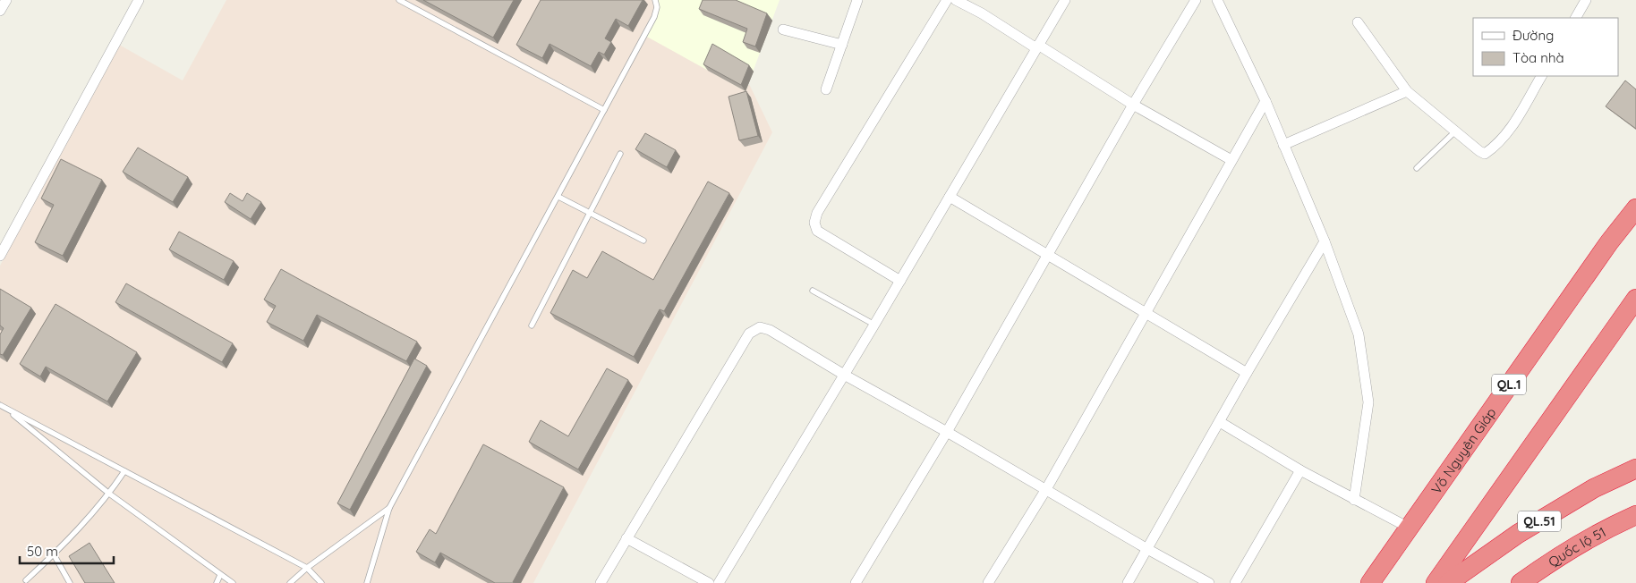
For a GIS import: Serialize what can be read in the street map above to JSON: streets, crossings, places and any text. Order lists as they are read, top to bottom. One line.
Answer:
{"streets":{"highway":["QL.1","Võ Nguyên Giáp","QL.51","Quốc lộ 51"]},"legend":["Đường","Tòa nhà"],"scale_bar":"50 m"}
